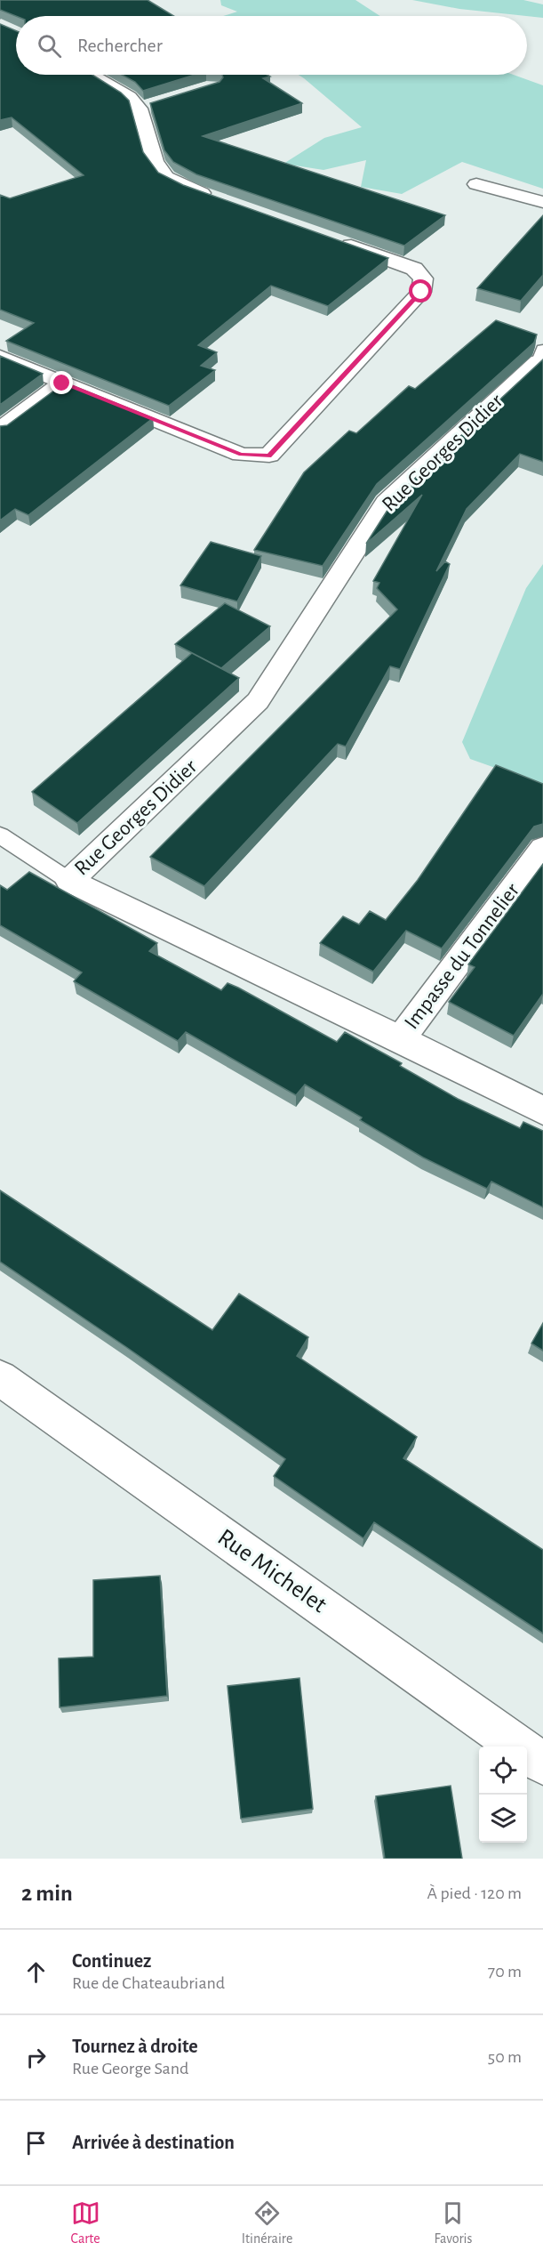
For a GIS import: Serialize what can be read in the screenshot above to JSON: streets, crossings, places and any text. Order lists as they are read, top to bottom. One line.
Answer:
{"streets":{"street":["Rue Georges Didier","Impasse du Tonnelier","Rue Michelet"]},"crossings":[["Rue Georges Didier","Impasse du Tonnelier"]],"page":{"search":"Rechercher","heading":["2 min","À pied · 120 m"],"list":[["Continuez","Rue de Chateaubriand","70 m"],["Tournez à droite","Rue George Sand","50 m"],"Arrivée à destination"],"nav":["Carte","Itinéraire","Favoris"]}}
